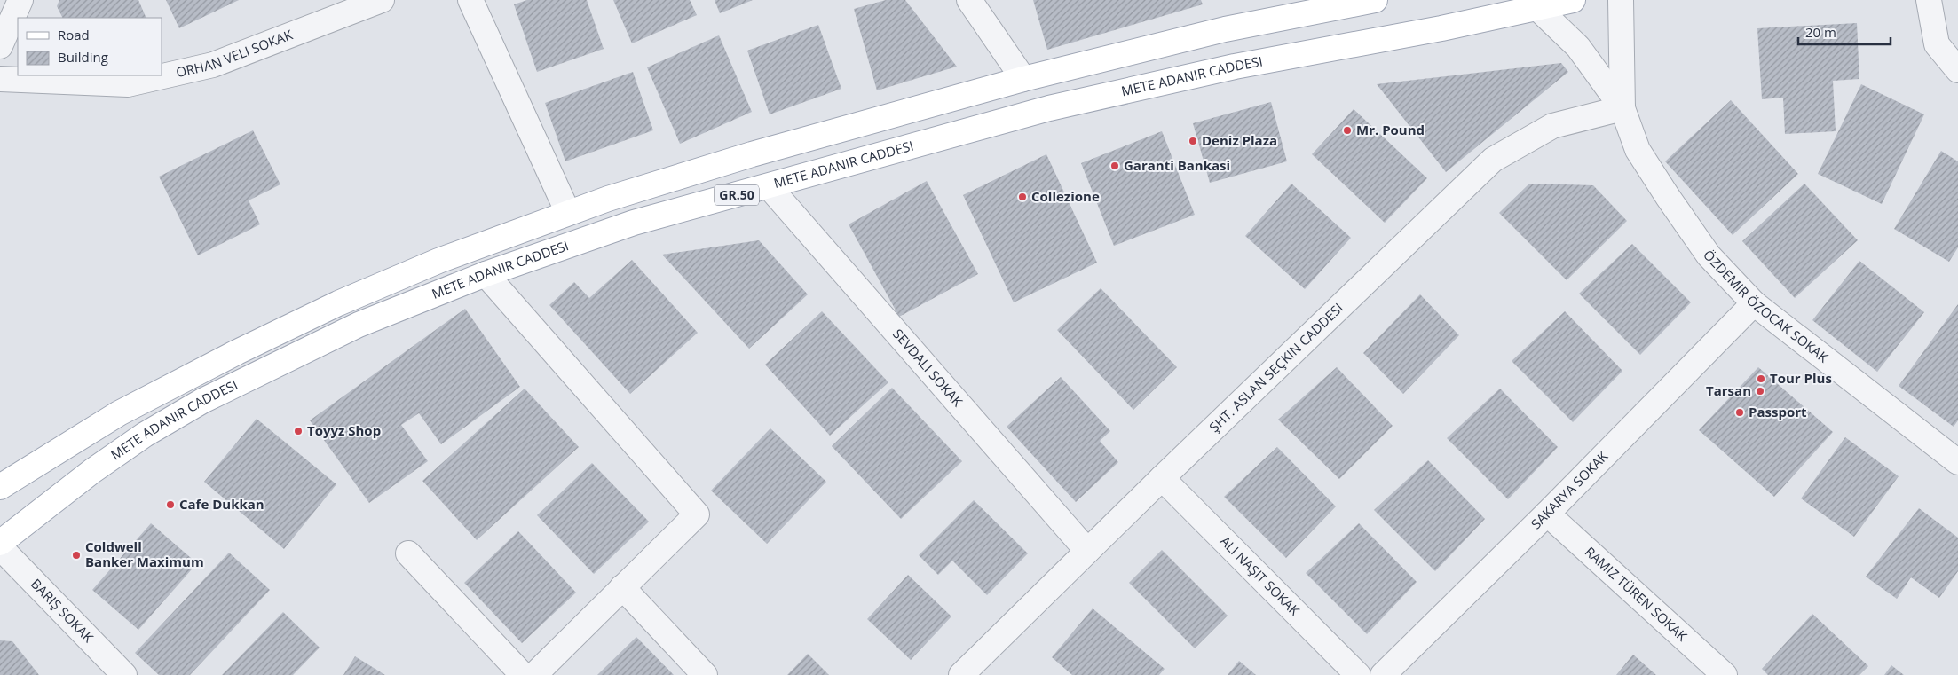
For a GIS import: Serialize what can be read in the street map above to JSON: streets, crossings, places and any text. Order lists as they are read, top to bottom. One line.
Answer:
{"streets":{"main road":["GR.50"],"street":["ORHAN VELI SOKAK","ÖZDEMIR ÖZOCAK SOKAK","ŞHT. ASLAN SEÇKIN CADDESI","SAKARYA SOKAK","ALI NAŞIT SOKAK","RAMIZ TÜREN SOKAK"]},"crossings":[["GR.50","ÖZDEMIR ÖZOCAK SOKAK"],["ÖZDEMIR ÖZOCAK SOKAK","ŞHT. ASLAN SEÇKIN CADDESI"],["ÖZDEMIR ÖZOCAK SOKAK","SAKARYA SOKAK"],["ŞHT. ASLAN SEÇKIN CADDESI","ALI NAŞIT SOKAK"],["SAKARYA SOKAK","RAMIZ TÜREN SOKAK"]],"places":["Mr. Pound","Deniz Plaza","Garanti Bankasi","Collezione","Tour Plus","Tarsan","Passport","Toyyz Shop","Cafe Dukkan","Coldwell Banker Maximum"],"legend":["Road","Building"],"scale_bar":"20 m"}
